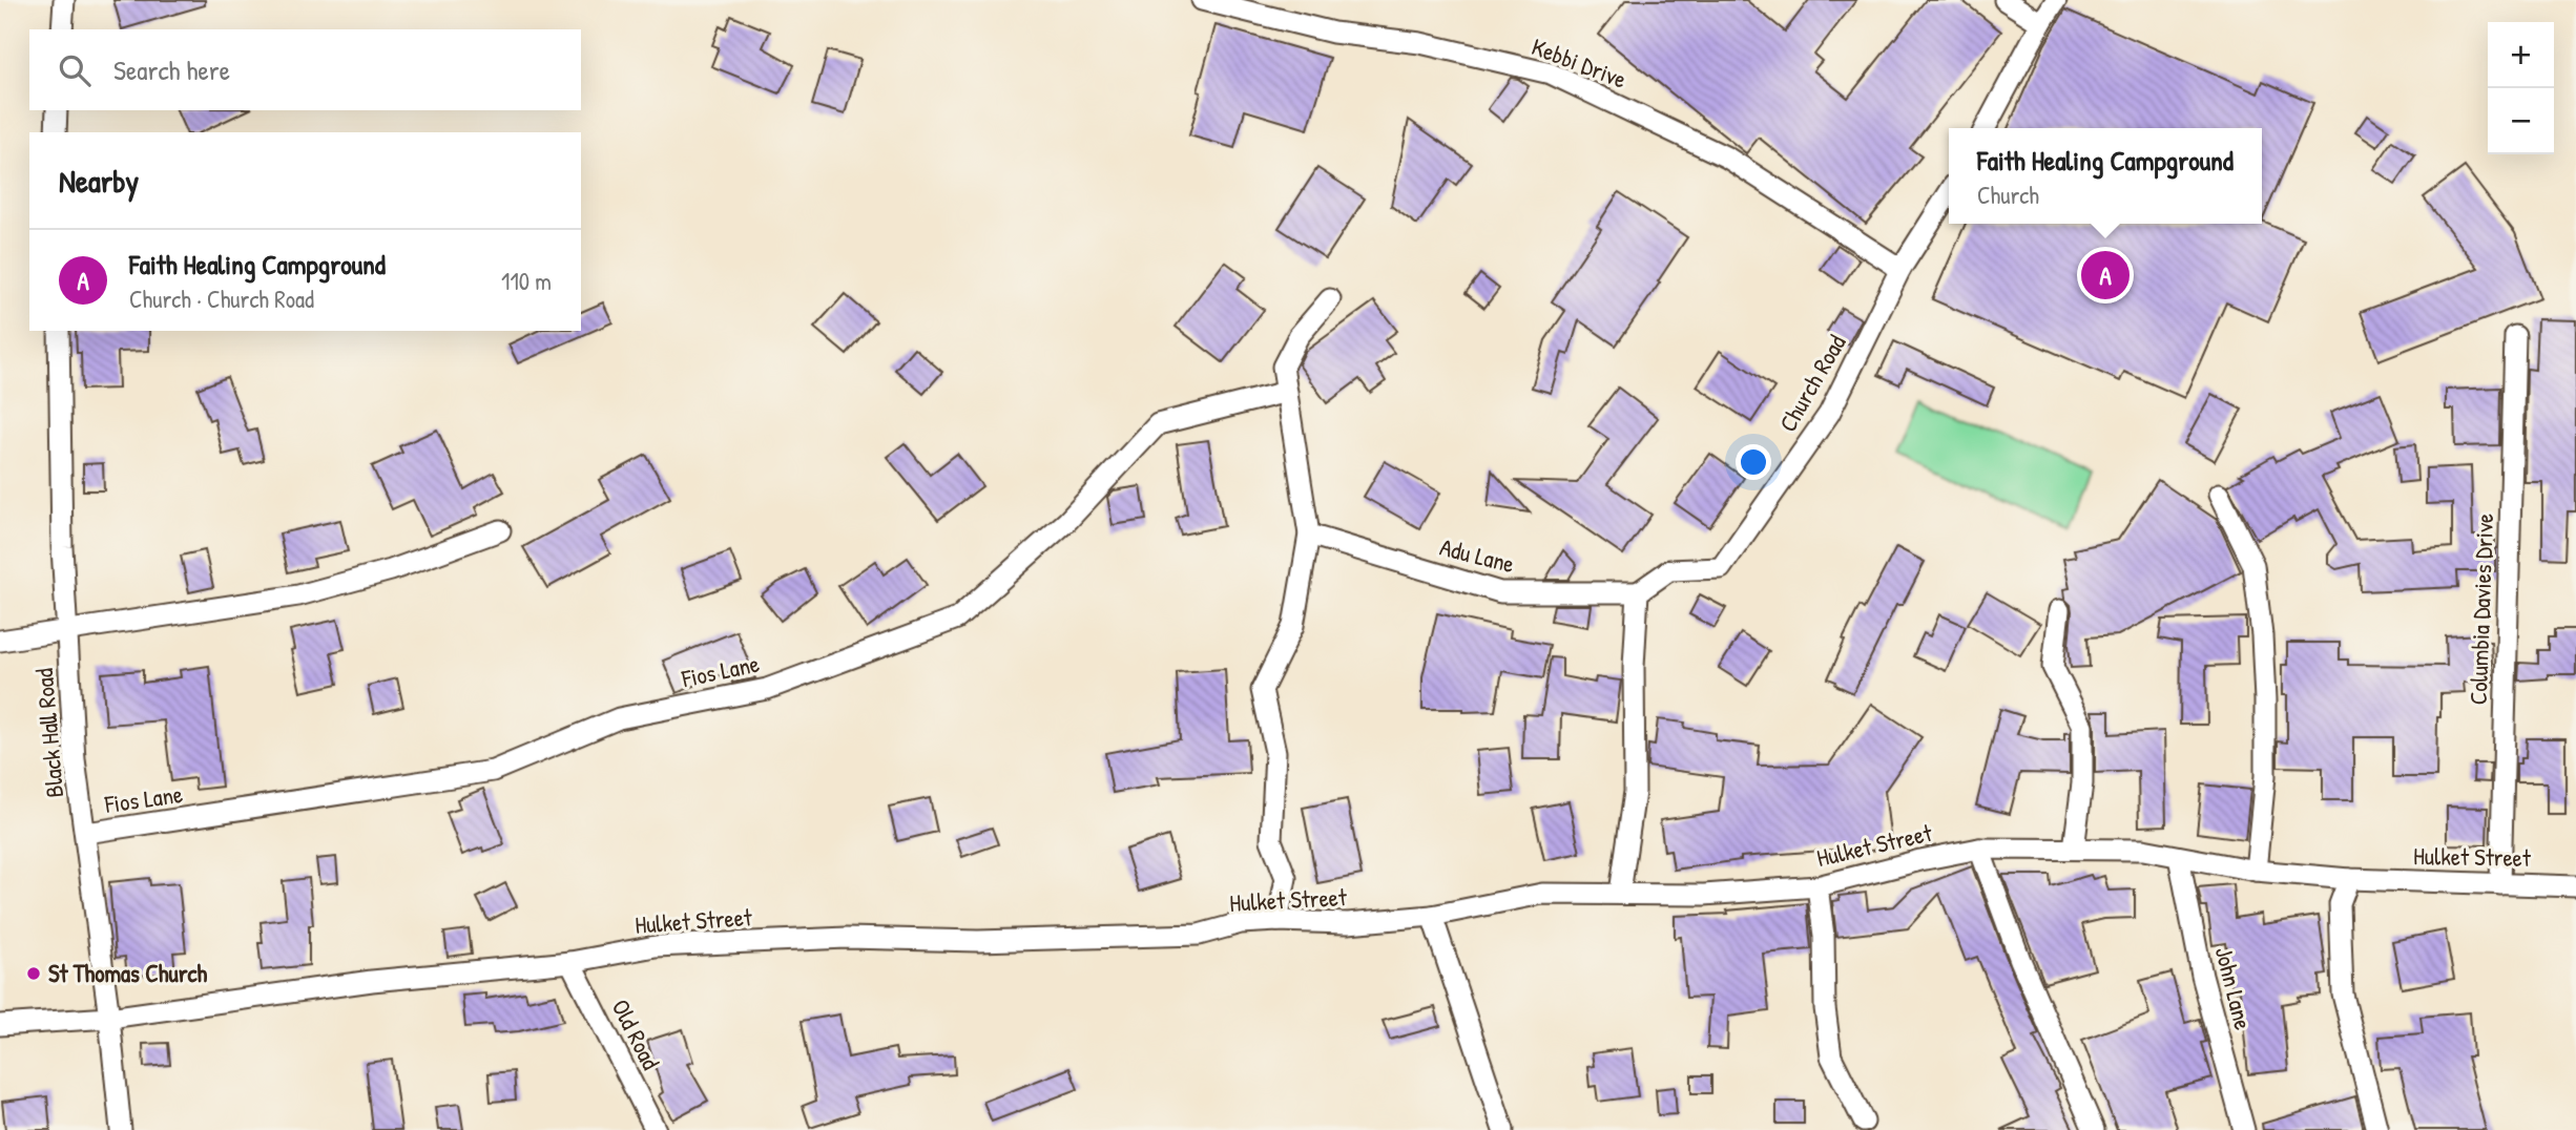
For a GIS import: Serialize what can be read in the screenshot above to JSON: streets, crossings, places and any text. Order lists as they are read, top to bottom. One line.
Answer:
{"streets":{"street":["Kebbi Drive","Church Road","Adu Lane","Columbia Davies Drive","Fios Lane","Black Hall Road","Hulket Street","John Lane","Old Road"]},"crossings":[["Kebbi Drive","Church Road"],["Church Road","Adu Lane"],["Columbia Davies Drive","Hulket Street"],["Fios Lane","Black Hall Road"],["Black Hall Road","Hulket Street"],["Hulket Street","John Lane"],["Hulket Street","Old Road"]],"places":["St Thomas Church"],"page":{"map_buttons":["+","−"],"search":"Search here","popup":["Faith Healing Campground","Church"],"heading":"Nearby","list":[{"mark":"A","name":"Faith Healing Campground","note":"Church · Church Road","value":"110 m"}],"pins":"A"}}
